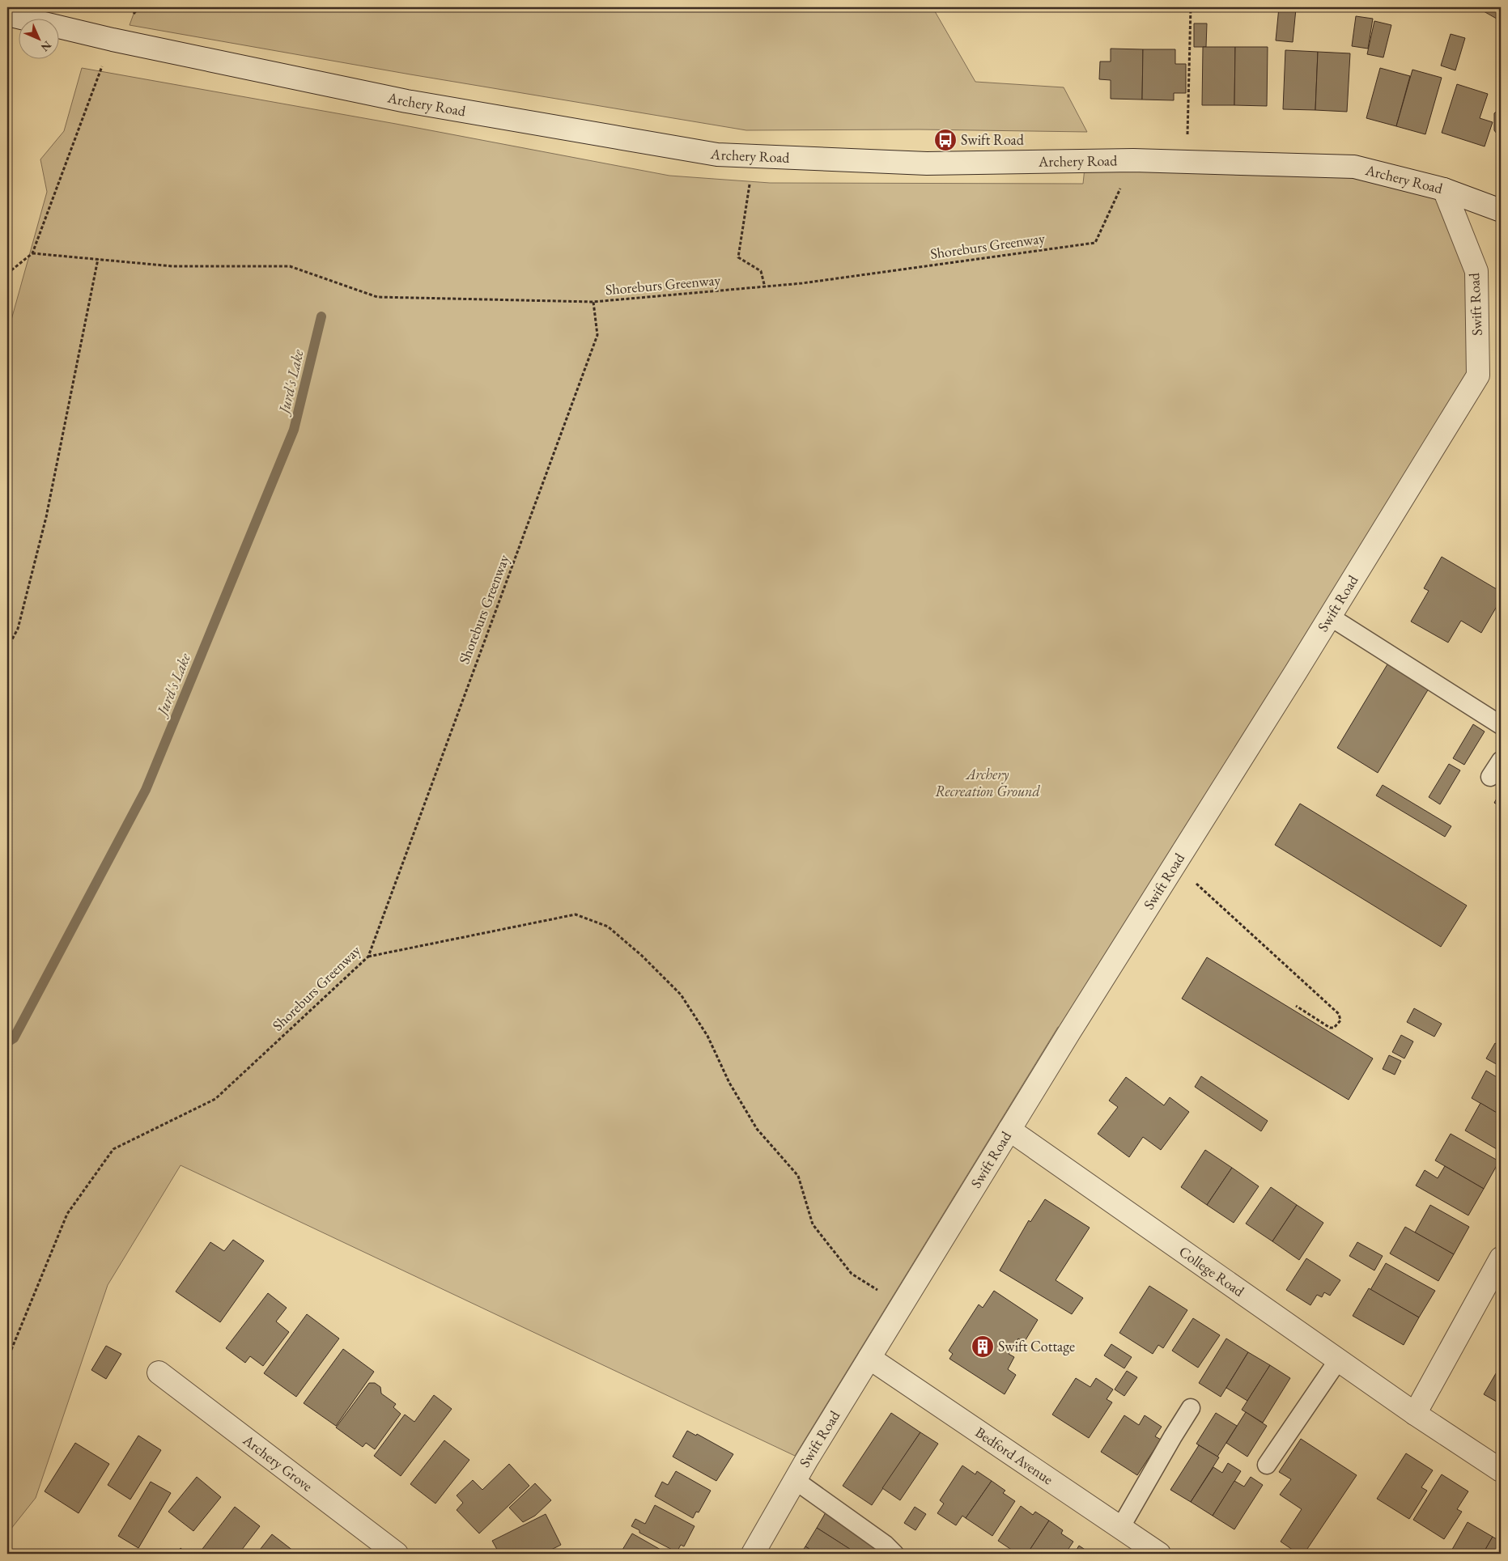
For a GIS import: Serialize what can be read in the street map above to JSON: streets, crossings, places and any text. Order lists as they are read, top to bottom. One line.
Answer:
{"streets":{"street":["Archery Road","Swift Road","College Road","Bedford Avenue","Archery Grove"],"path":["Shoreburs Greenway"]},"crossings":[["Archery Road","Shoreburs Greenway"],["Archery Road","Swift Road"],["Swift Road","College Road"],["Swift Road","Bedford Avenue"]],"water":["Jurd's Lake"],"parks":["Archery Recreation Ground"],"places":{"bus stop":["Swift Road"],"building":["Swift Cottage"]},"north":"bottom right"}
